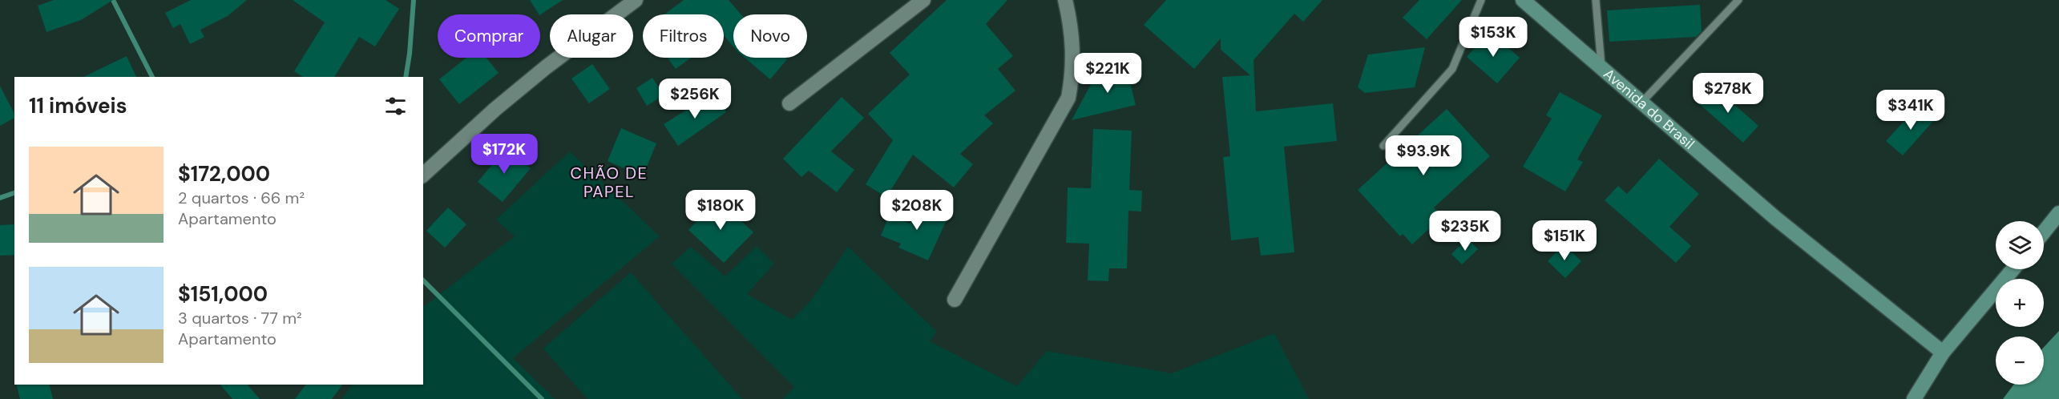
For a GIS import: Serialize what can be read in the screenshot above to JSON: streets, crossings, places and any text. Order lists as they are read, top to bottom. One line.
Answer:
{"streets":{"street":["Avenida do Brasil"]},"districts":["CHÃO DE PAPEL"],"page":{"chip":["Comprar","Alugar","Filtros","Novo"],"price":["$153K","$221K","$278K","$256K","$341K","$172K","$93.9K","$180K","$208K","$235K","$151K"],"heading":"11 imóveis","list":[{"name":"$172,000","note":"2 quartos · 66 m² · Apartamento"},{"name":"$151,000","note":"3 quartos · 77 m² · Apartamento"}],"map_buttons":["+","−"]}}
